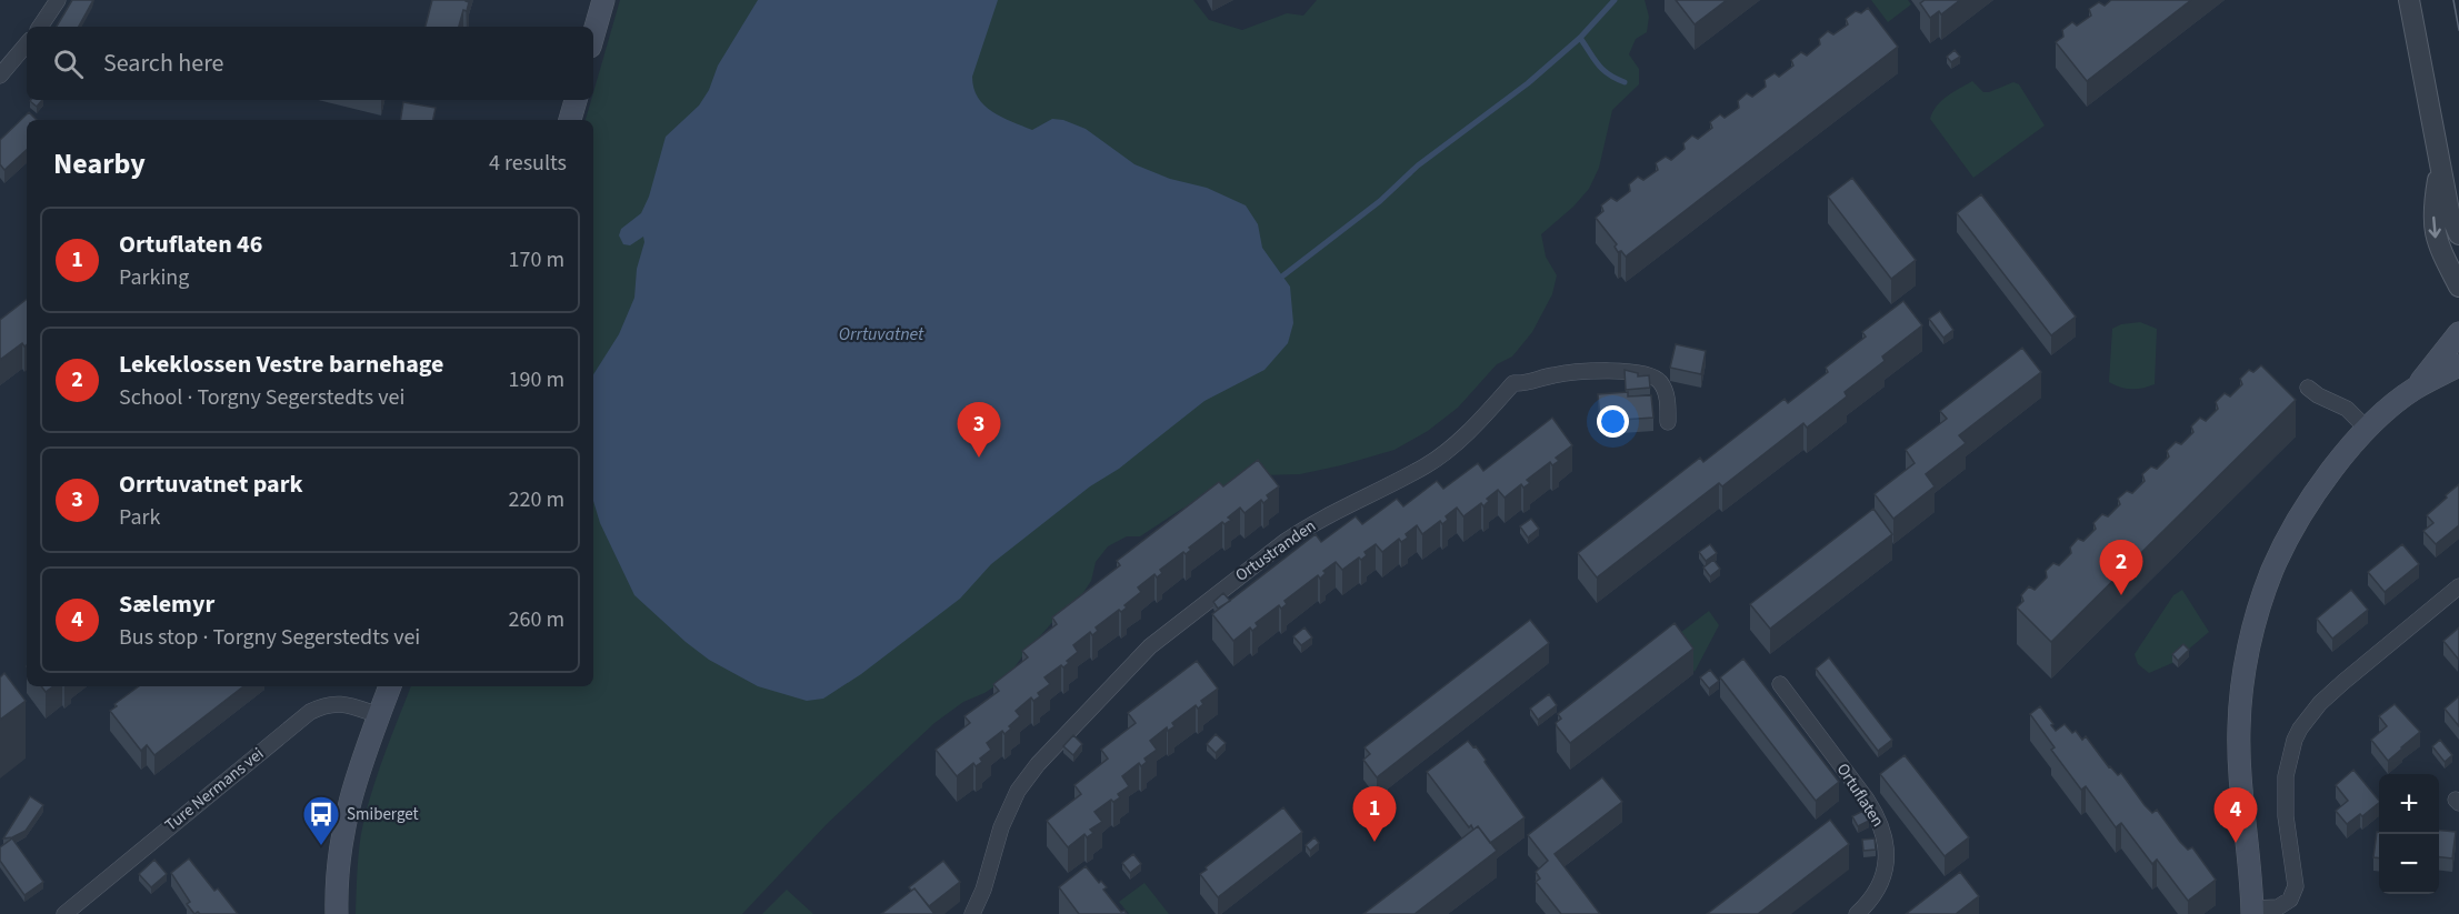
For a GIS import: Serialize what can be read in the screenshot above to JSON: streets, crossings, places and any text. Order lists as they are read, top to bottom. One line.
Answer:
{"streets":{"street":["Ortustranden","Ture Nermans vei","Ortuflaten"]},"water":["Orrtuvatnet"],"places":{"bus stop":["Smiberget"]},"page":{"search":"Search here","heading":["Nearby","4 results"],"list":[{"mark":"1","name":"Ortuflaten 46","note":"Parking","value":"170 m"},{"mark":"2","name":"Lekeklossen Vestre barnehage","note":"School · Torgny Segerstedts vei","value":"190 m"},{"mark":"3","name":"Orrtuvatnet park","note":"Park","value":"220 m"},{"mark":"4","name":"Sælemyr","note":"Bus stop · Torgny Segerstedts vei","value":"260 m"}],"pins":["3","2","1","4"],"map_buttons":["+","−"]}}
